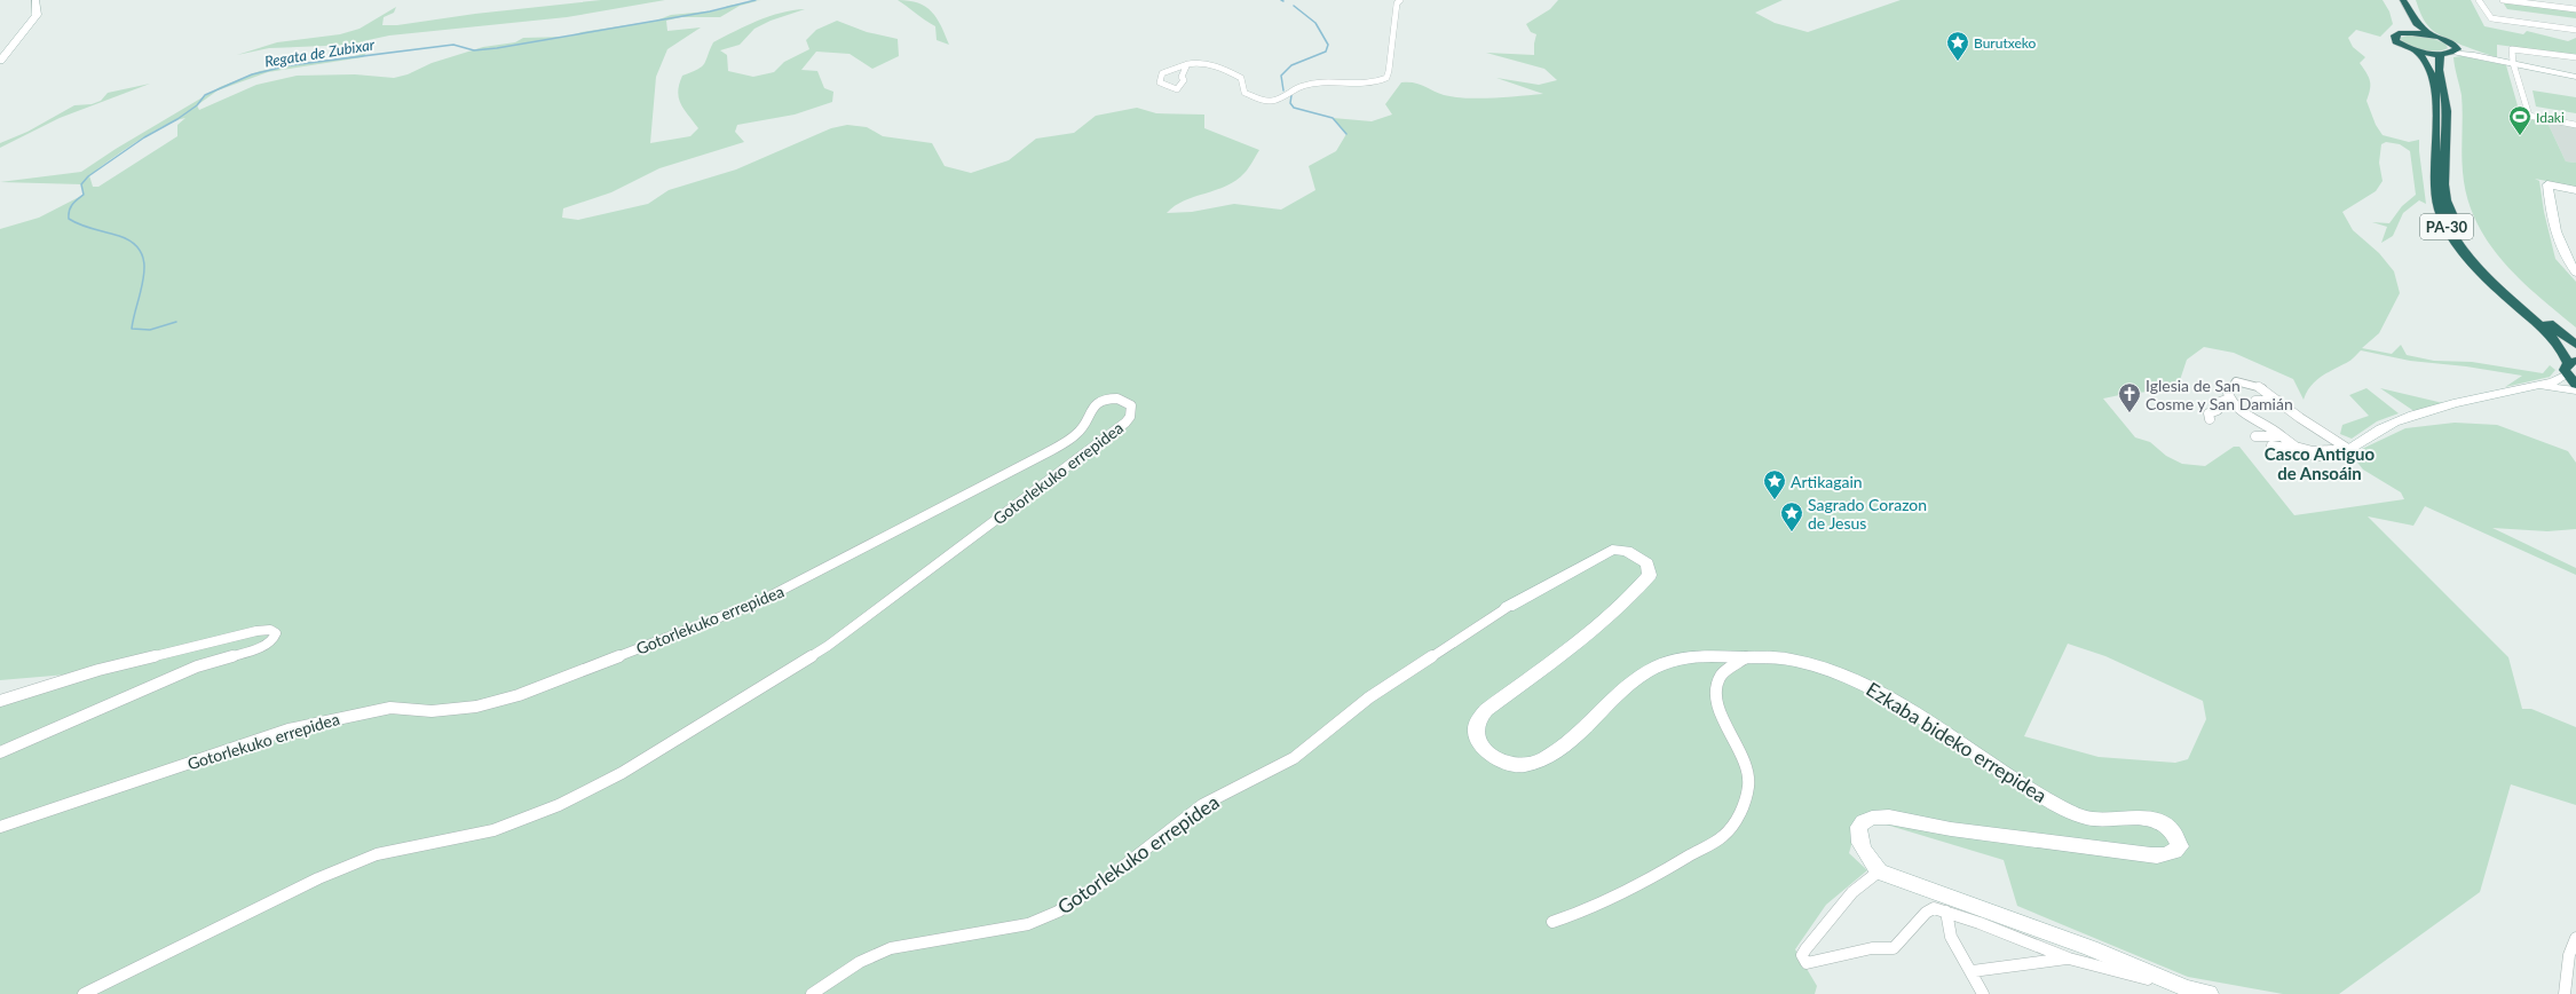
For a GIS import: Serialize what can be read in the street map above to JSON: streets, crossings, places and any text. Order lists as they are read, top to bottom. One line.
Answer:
{"streets":{"highway":["PA-30"],"street":["Gotorlekuko errepidea","Ezkaba bideko errepidea"]},"crossings":[["Gotorlekuko errepidea","Ezkaba bideko errepidea"]],"districts":["Casco Antiguo de Ansoáin"],"water":["Regata de Zubixar"],"places":{"place":["Burutxeko","Artikagain","Sagrado Corazon de Jesus"],"sports":["Idaki"],"church":["Iglesia de San Cosme y San Damián"]}}
